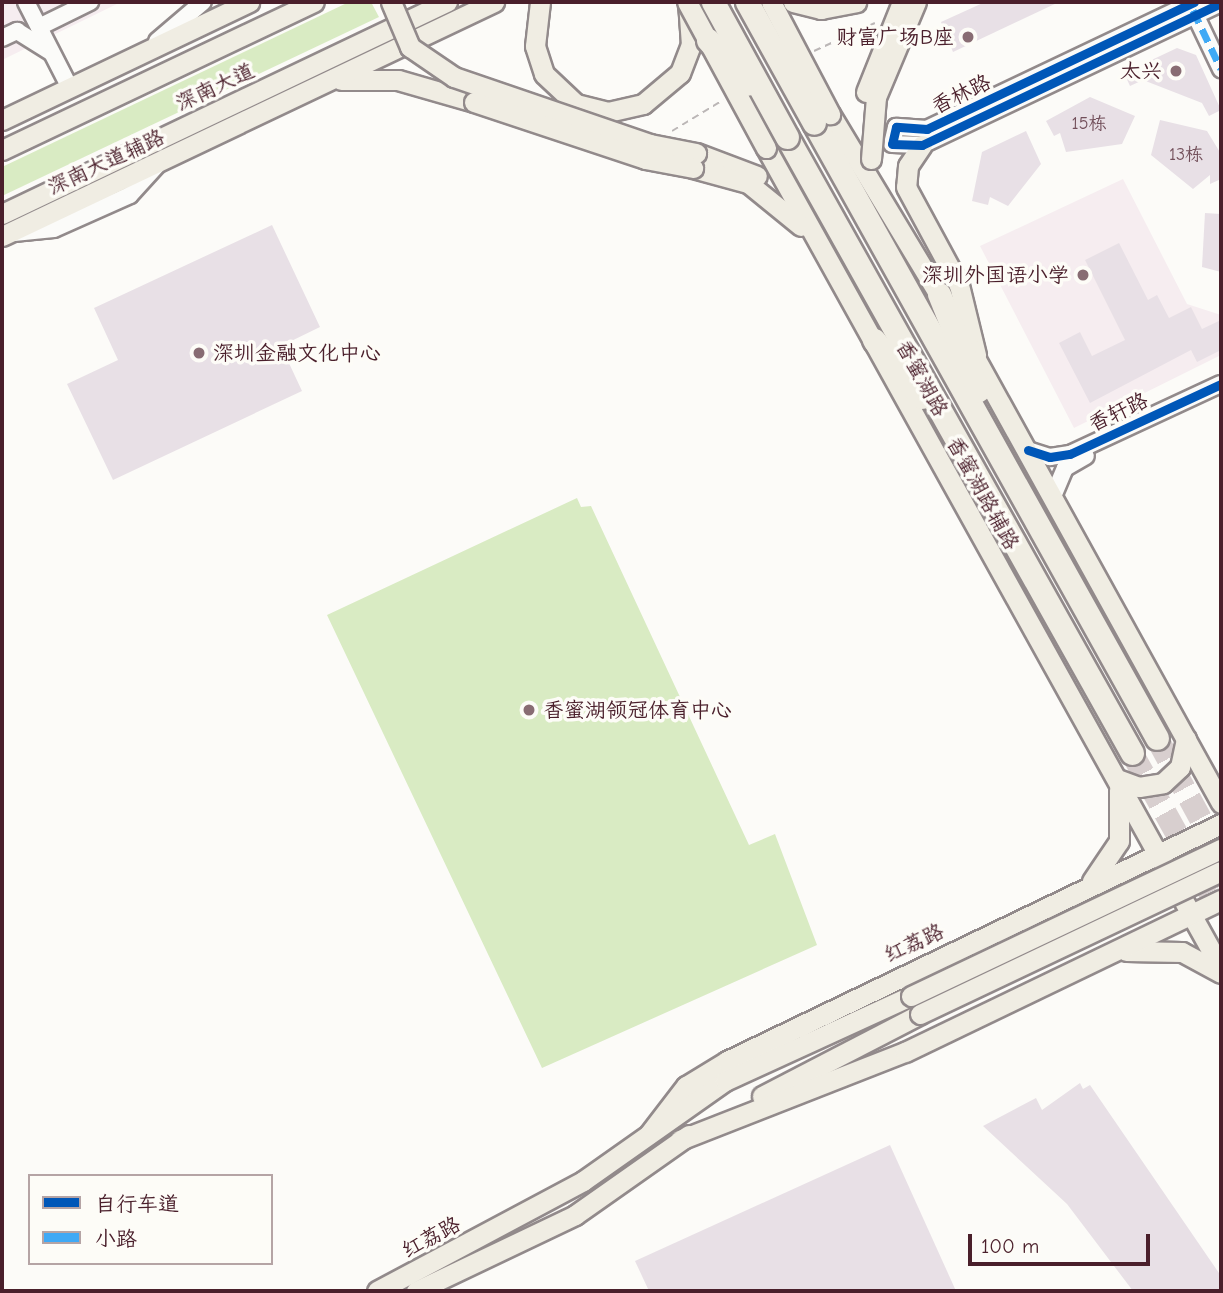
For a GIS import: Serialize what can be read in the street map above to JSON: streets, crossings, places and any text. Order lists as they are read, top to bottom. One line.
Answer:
{"streets":{"highway":["香蜜湖路"],"main road":["深南大道","深南大道辅路","香蜜湖路辅路","红荔路"],"street":["香林路","香轩路"]},"crossings":[["香蜜湖路辅路","红荔路"]],"places":["财富广场B座","太兴","深圳外国语小学","深圳金融文化中心","香蜜湖领冠体育中心"],"house_numbers":["15栋","13栋"],"legend":["自行车道","小路"],"scale_bar":"100 m"}
